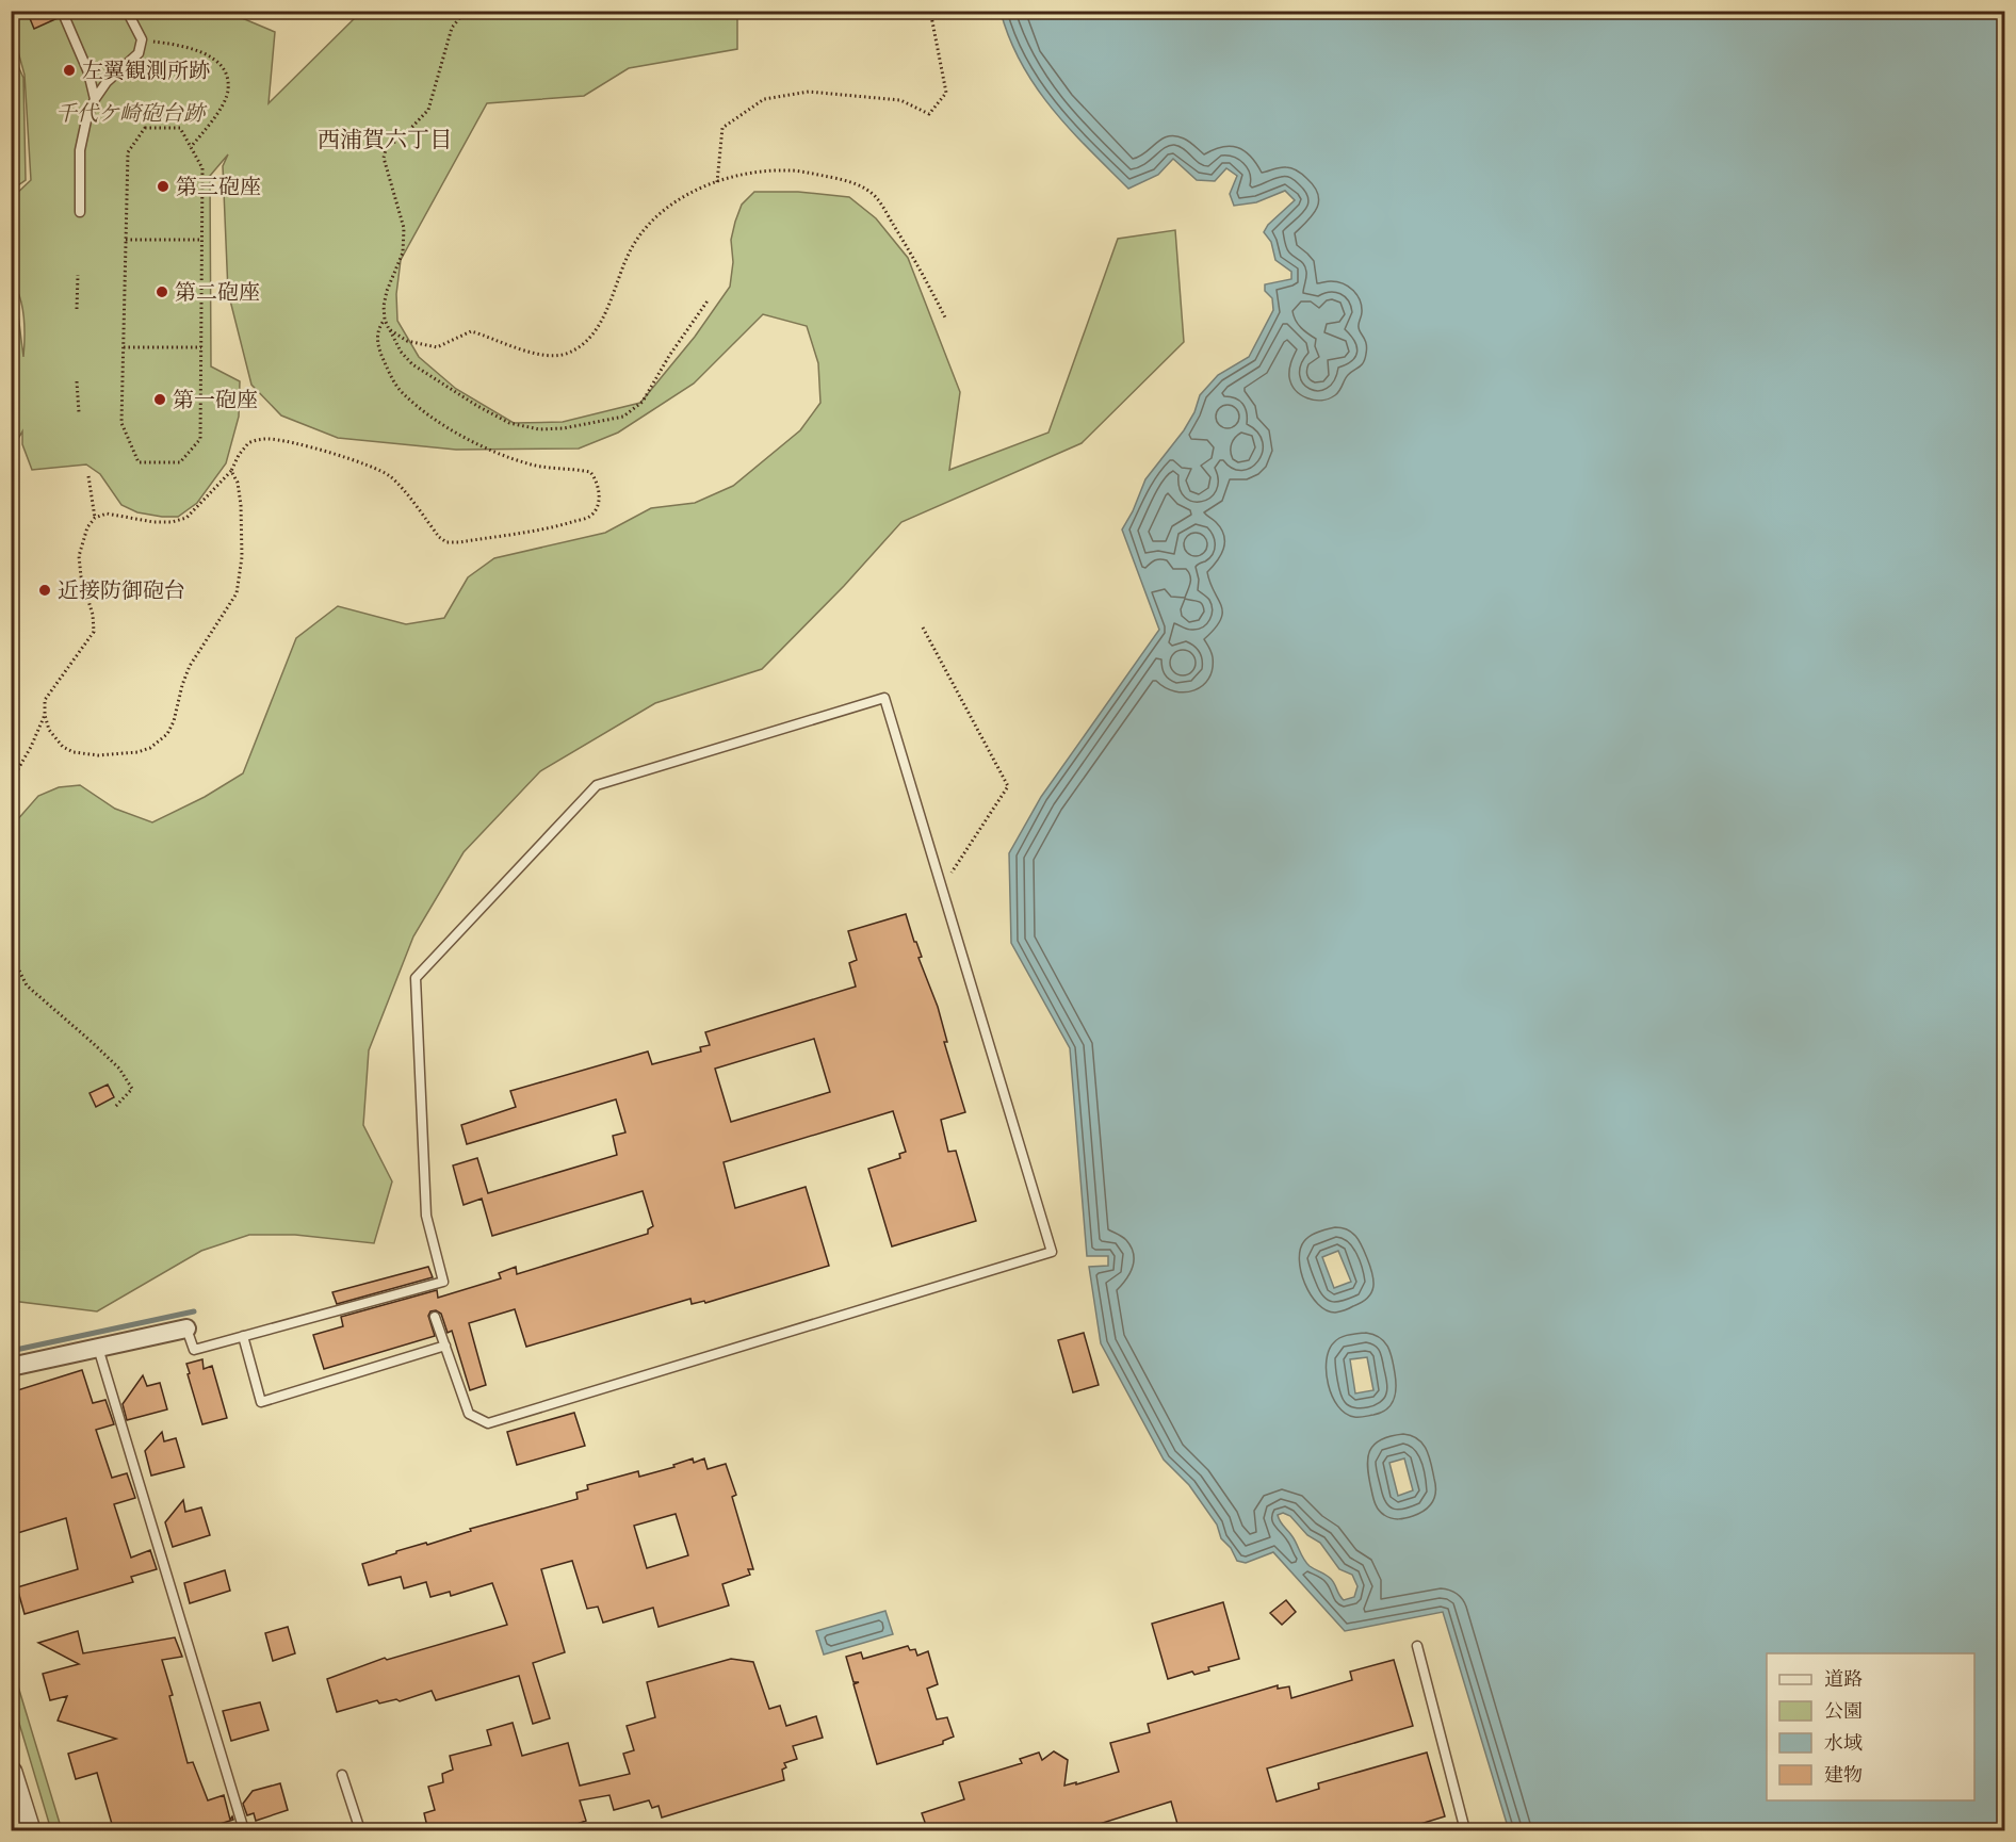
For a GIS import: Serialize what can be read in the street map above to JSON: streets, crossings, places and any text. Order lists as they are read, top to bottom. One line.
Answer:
{"districts":["西浦賀六丁目"],"parks":["千代ケ崎砲台跡"],"places":["左翼観測所跡","第三砲座","第二砲座","第一砲座","近接防御砲台"],"legend":["道路","公園","水域","建物"]}
